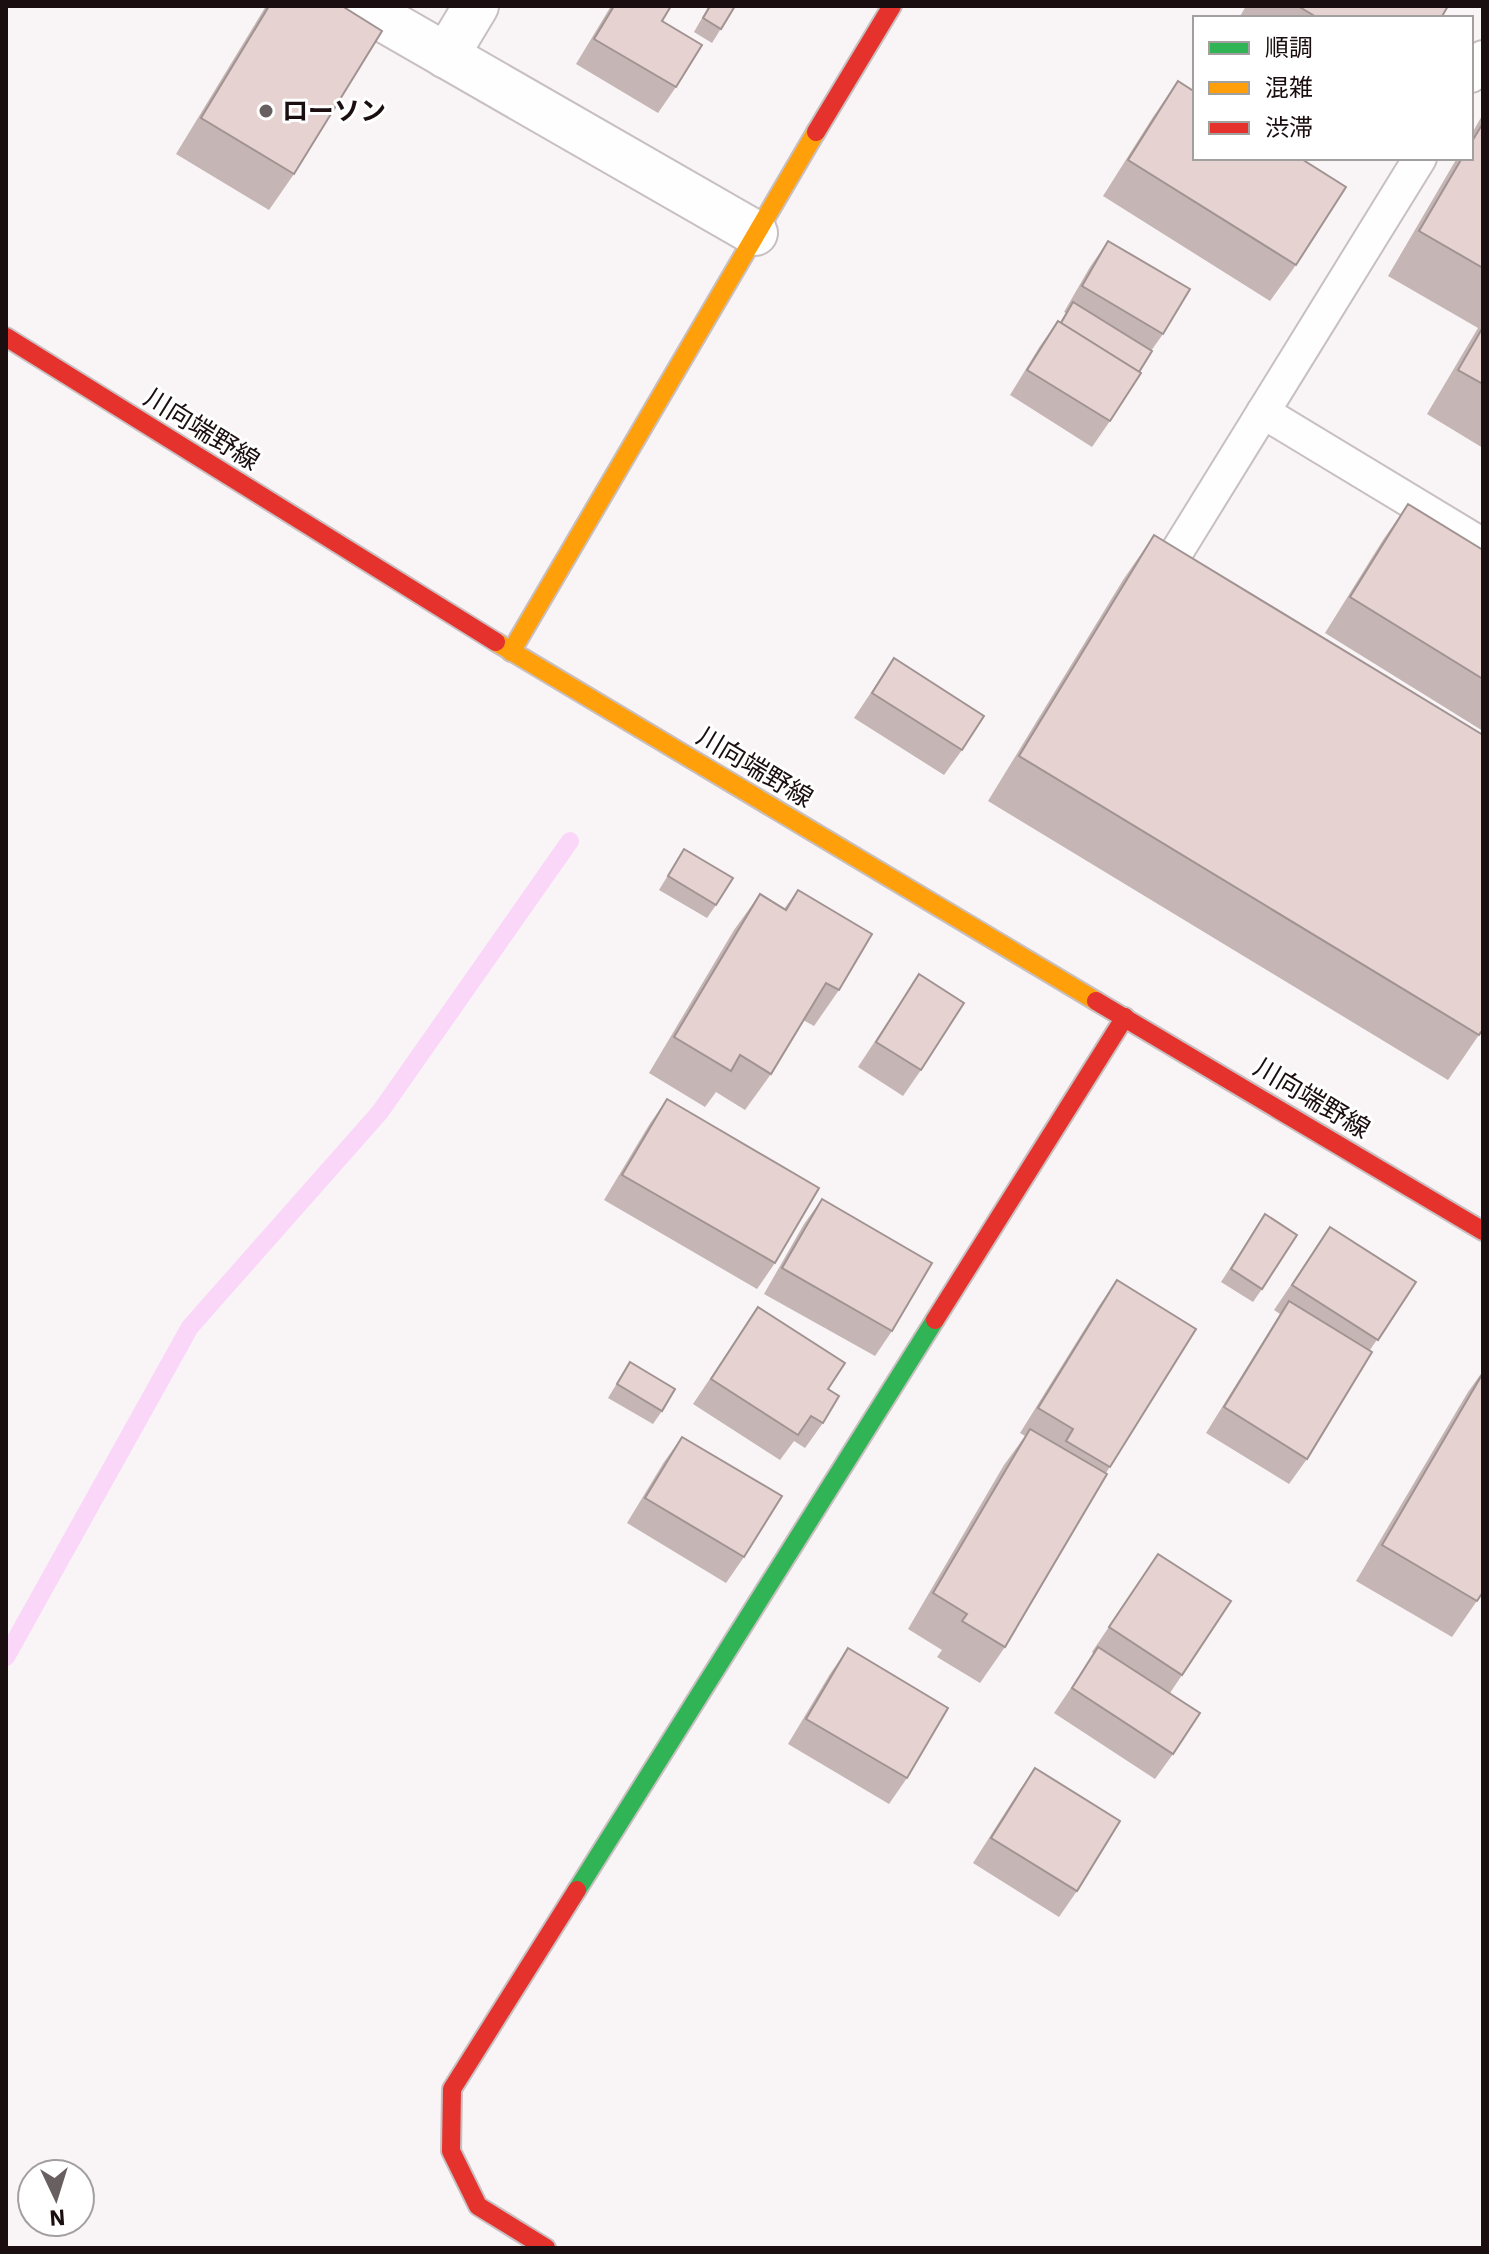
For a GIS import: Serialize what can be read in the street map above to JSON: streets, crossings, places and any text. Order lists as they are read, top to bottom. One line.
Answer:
{"streets":{"street":["川向端野線"]},"places":["ローソン"],"legend":["順調","混雑","渋滞"],"north":"bottom"}
